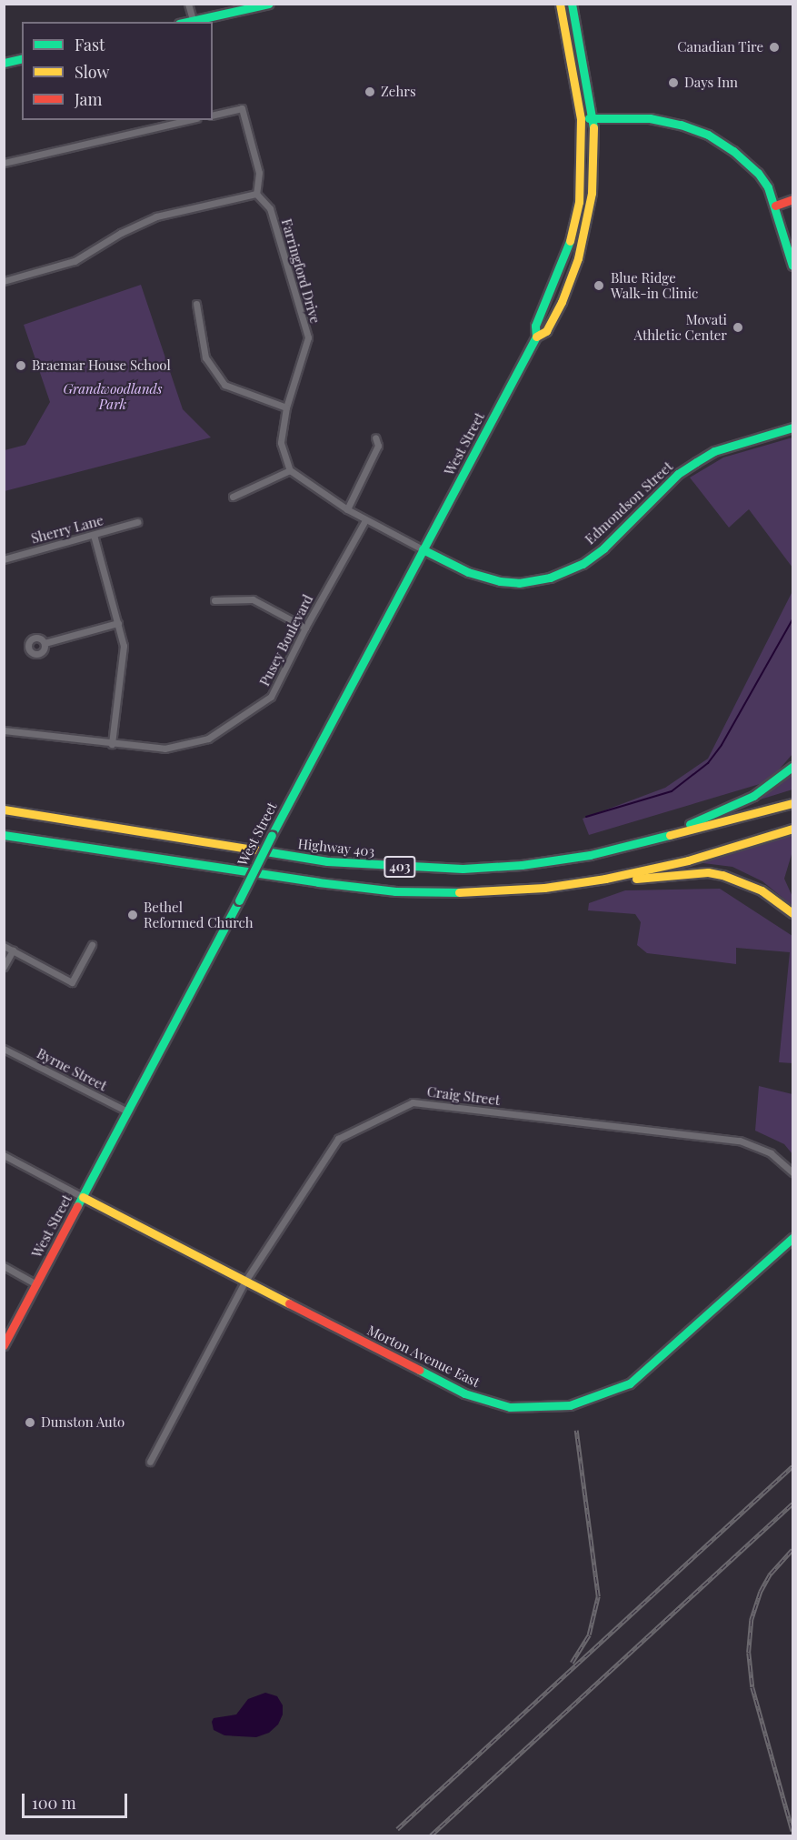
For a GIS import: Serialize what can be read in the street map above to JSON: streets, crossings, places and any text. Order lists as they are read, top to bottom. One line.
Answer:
{"streets":{"main road":["West Street","Edmondson Street","Highway 403","403","Morton Avenue East"],"street":["Farringford Drive","Sherry Lane","Pusey Boulevard","Byrne Street","Craig Street"]},"crossings":[["West Street","Edmondson Street"],["West Street","Byrne Street"],["West Street","Morton Avenue East"],["Craig Street","Morton Avenue East"]],"parks":["Grandwoodlands Park"],"places":["Canadian Tire","Days Inn","Zehrs","Blue Ridge Walk-in Clinic","Movati Athletic Center","Braemar House School","Bethel Reformed Church","Dunston Auto"],"legend":["Fast","Slow","Jam"],"scale_bar":"100 m"}
